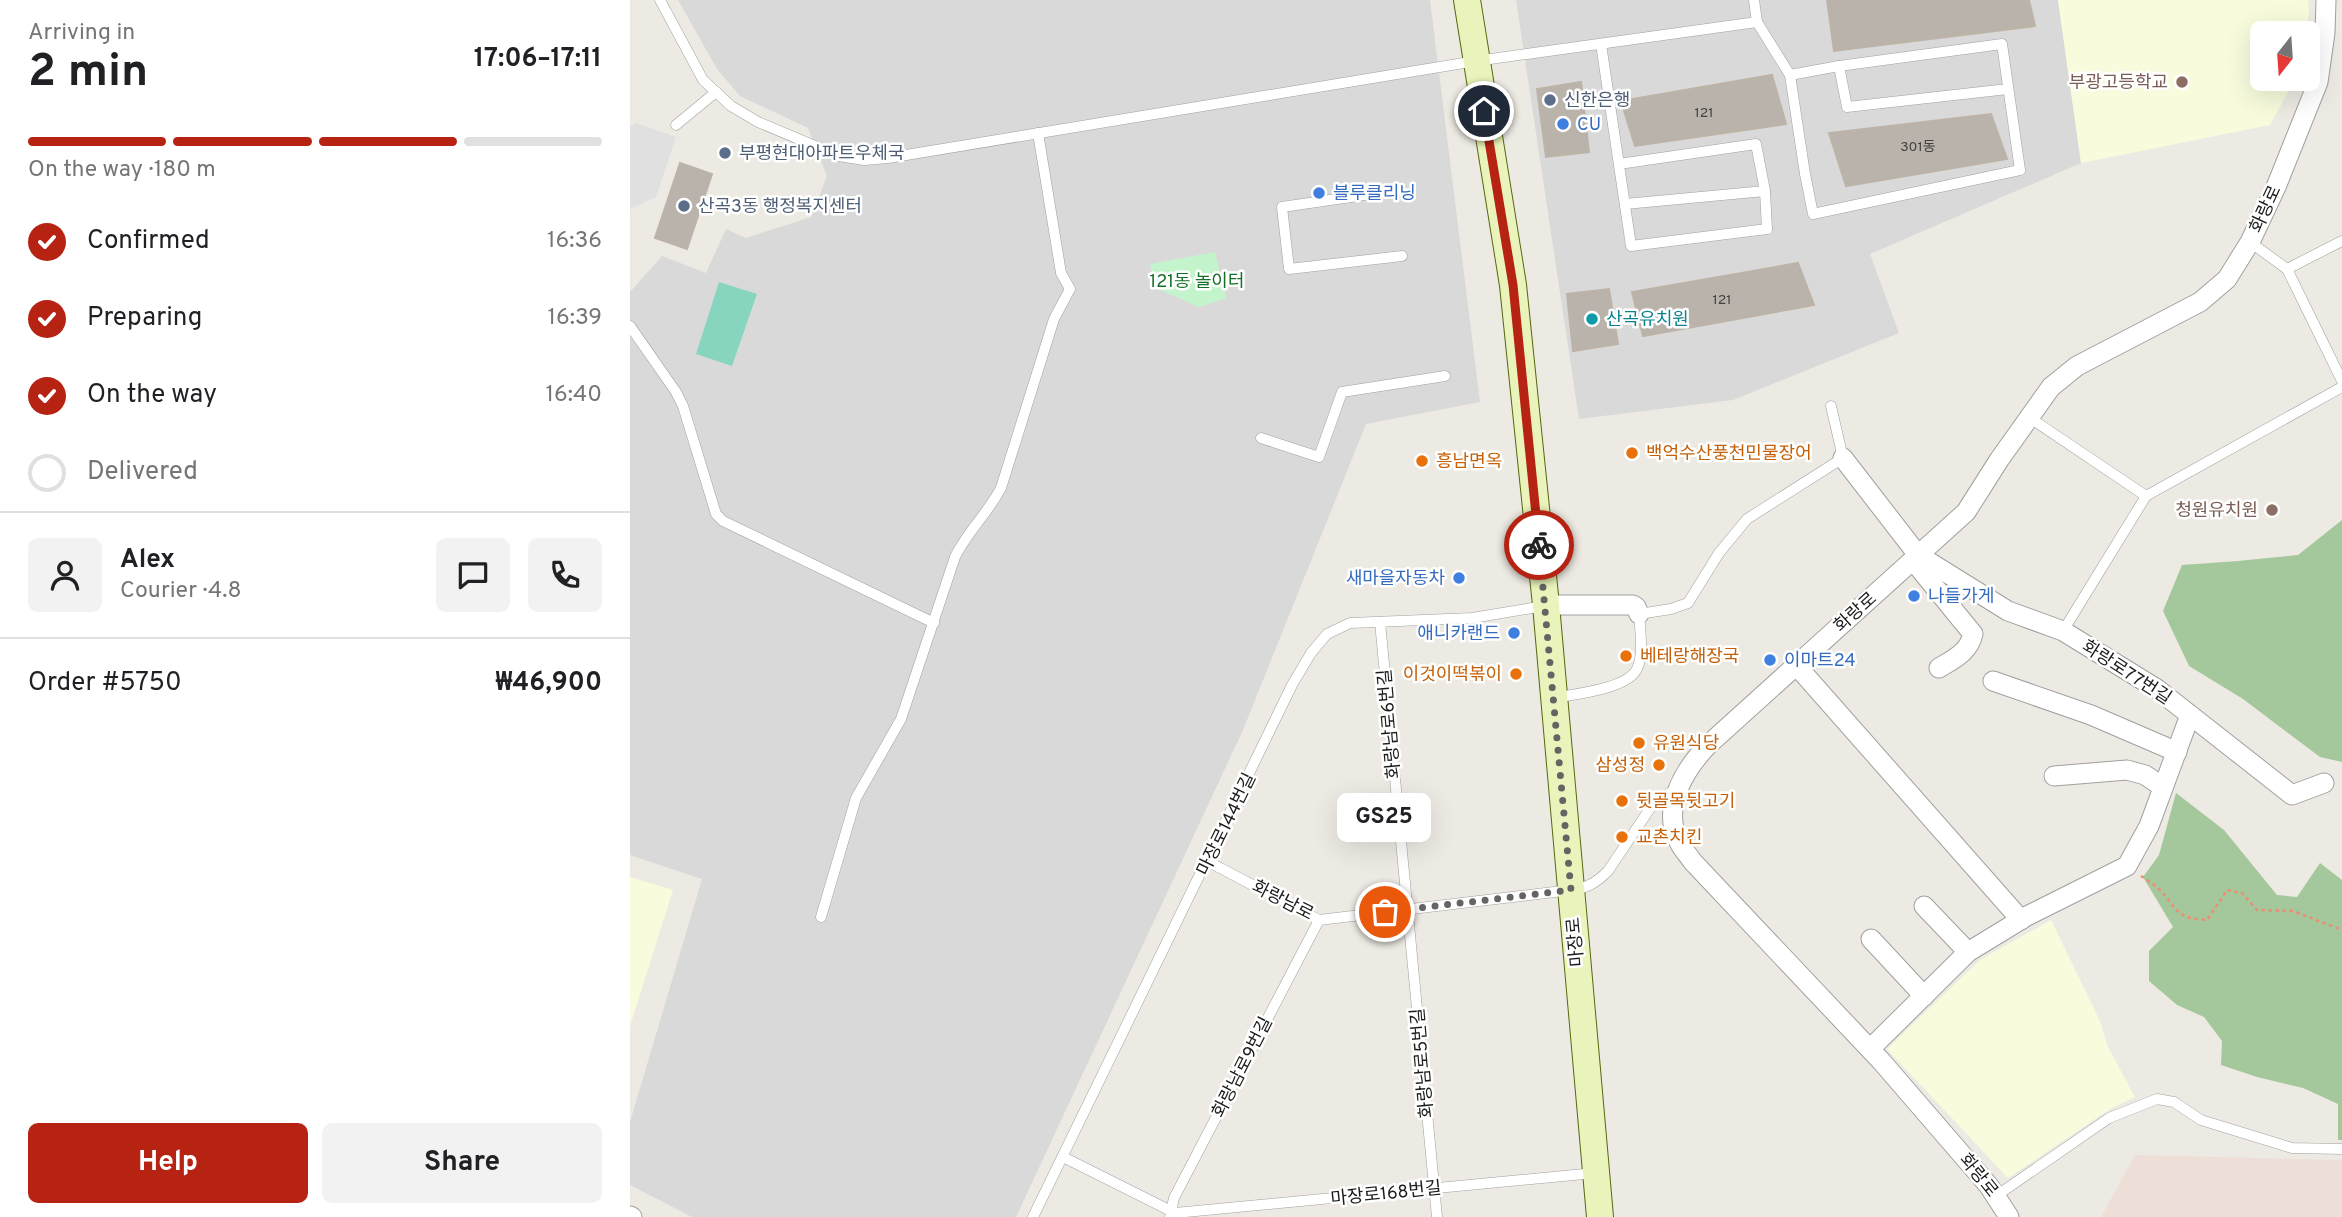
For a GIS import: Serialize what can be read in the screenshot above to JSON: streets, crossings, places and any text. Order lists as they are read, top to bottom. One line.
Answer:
{"streets":{"main road":["마장로"],"street":["화랑로","화랑로77번길"],"lane":["화랑남로6번길","마장로144번길","화랑남로","화랑남로5번길","화랑남로9번길","마장로168번길"]},"crossings":[["화랑로","화랑로77번길"],["화랑로","화랑남로"],["화랑남로6번길","마장로144번길"],["화랑남로6번길","화랑남로"],["화랑남로6번길","화랑남로5번길"],["마장로144번길","화랑남로"],["마장로144번길","마장로"],["마장로144번길","마장로168번길"],["화랑남로","마장로"],["화랑남로","화랑남로5번길"],["화랑남로","화랑남로9번길"],["마장로","마장로168번길"],["화랑남로5번길","마장로168번길"],["화랑남로9번길","마장로168번길"]],"parks":["121동 놀이터"],"places":["부광고등학교","신한은행","CU","부평현대아파트우체국","블루클리닝","산곡3동 행정복지센터","산곡유치원","백억수산풍천민물장어","흥남면옥","청원유치원","새마을자동차","나들가게","애니카랜드","베테랑해장국","이마트24","이것이떡볶이","유원식당","삼성정","뒷골목뒷고기","교촌치킨","GS25"],"house_numbers":["121","301동","121"],"north":"bottom","page":{"heading":["2 min","Arriving in","17:06–17:11"],"panel":["Alex","Courier · 4.8","Order #5750","₩46,900"],"bar":"On the way · 180 m","list":[["Confirmed","16:36"],["Preparing","16:39"],["On the way","16:40"],"Delivered"],"bubble":"GS25","buttons":["Help","Share"]}}
